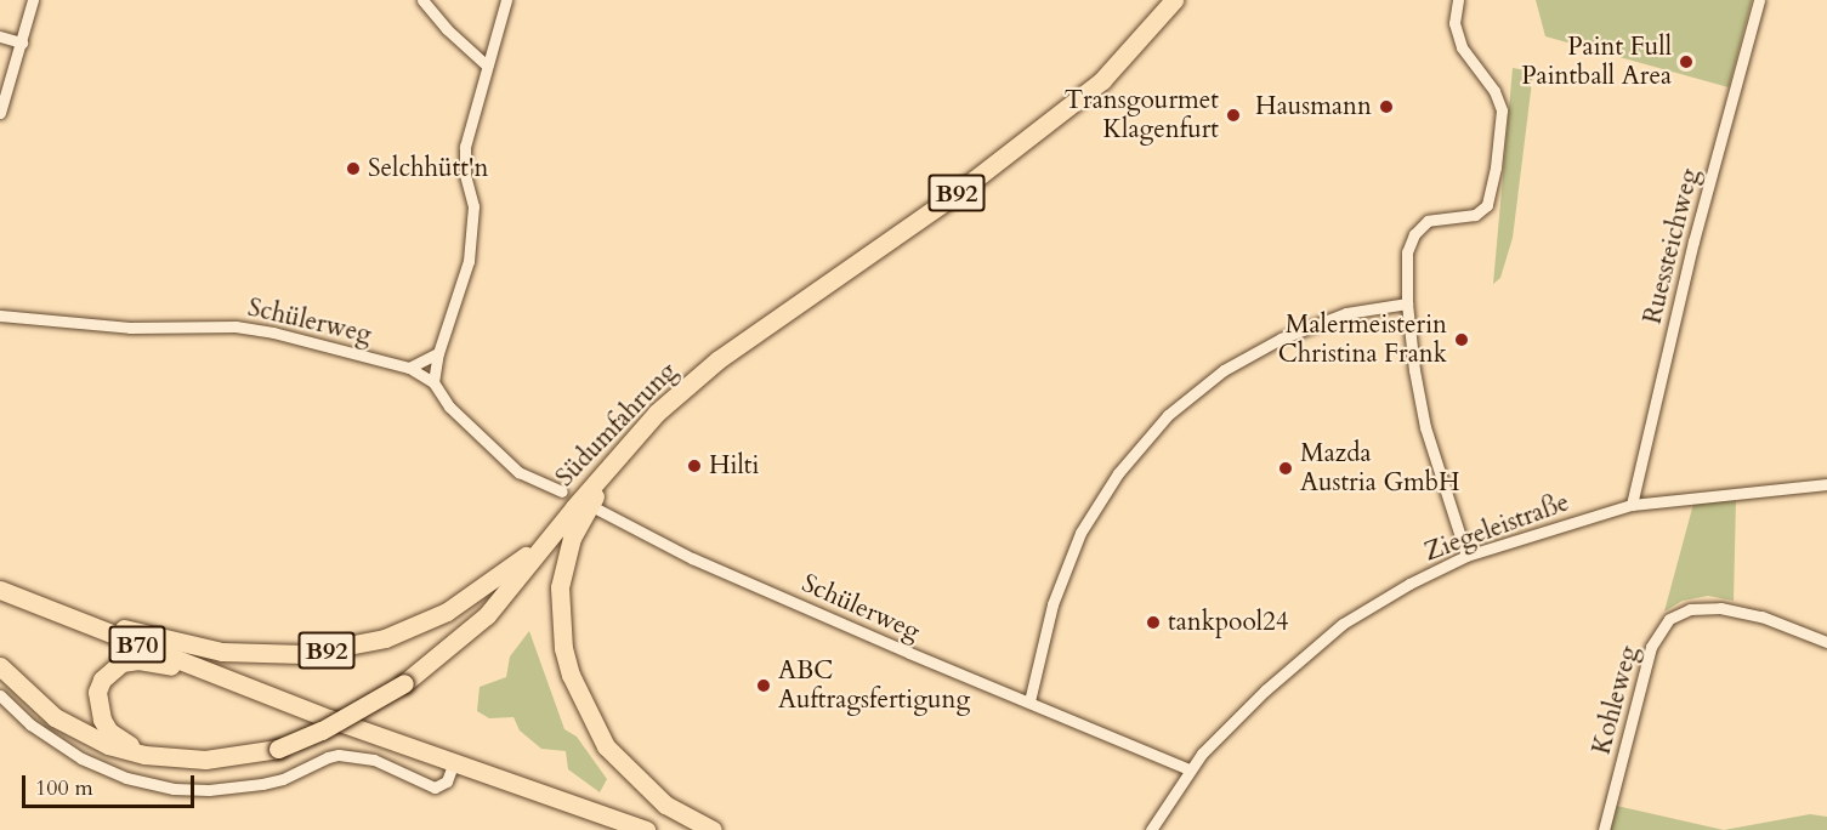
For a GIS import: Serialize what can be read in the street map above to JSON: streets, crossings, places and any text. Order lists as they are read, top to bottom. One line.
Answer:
{"streets":{"main road":["B92","Südumfahrung","B70"],"street":["Ruessteichweg","Schülerweg","Ziegeleistraße","Kohleweg"]},"crossings":[["B92","Südumfahrung"],["B92","B70"],["Ruessteichweg","Ziegeleistraße"],["Schülerweg","Ziegeleistraße"],["Südumfahrung","B70"]],"places":["Paint Full Paintball Area","Hausmann","Transgourmet Klagenfurt","Selchhütt'n","Malermeisterin Christina Frank","Hilti","Mazda Austria GmbH","tankpool24","ABC Auftragsfertigung"],"scale_bar":"100 m"}
